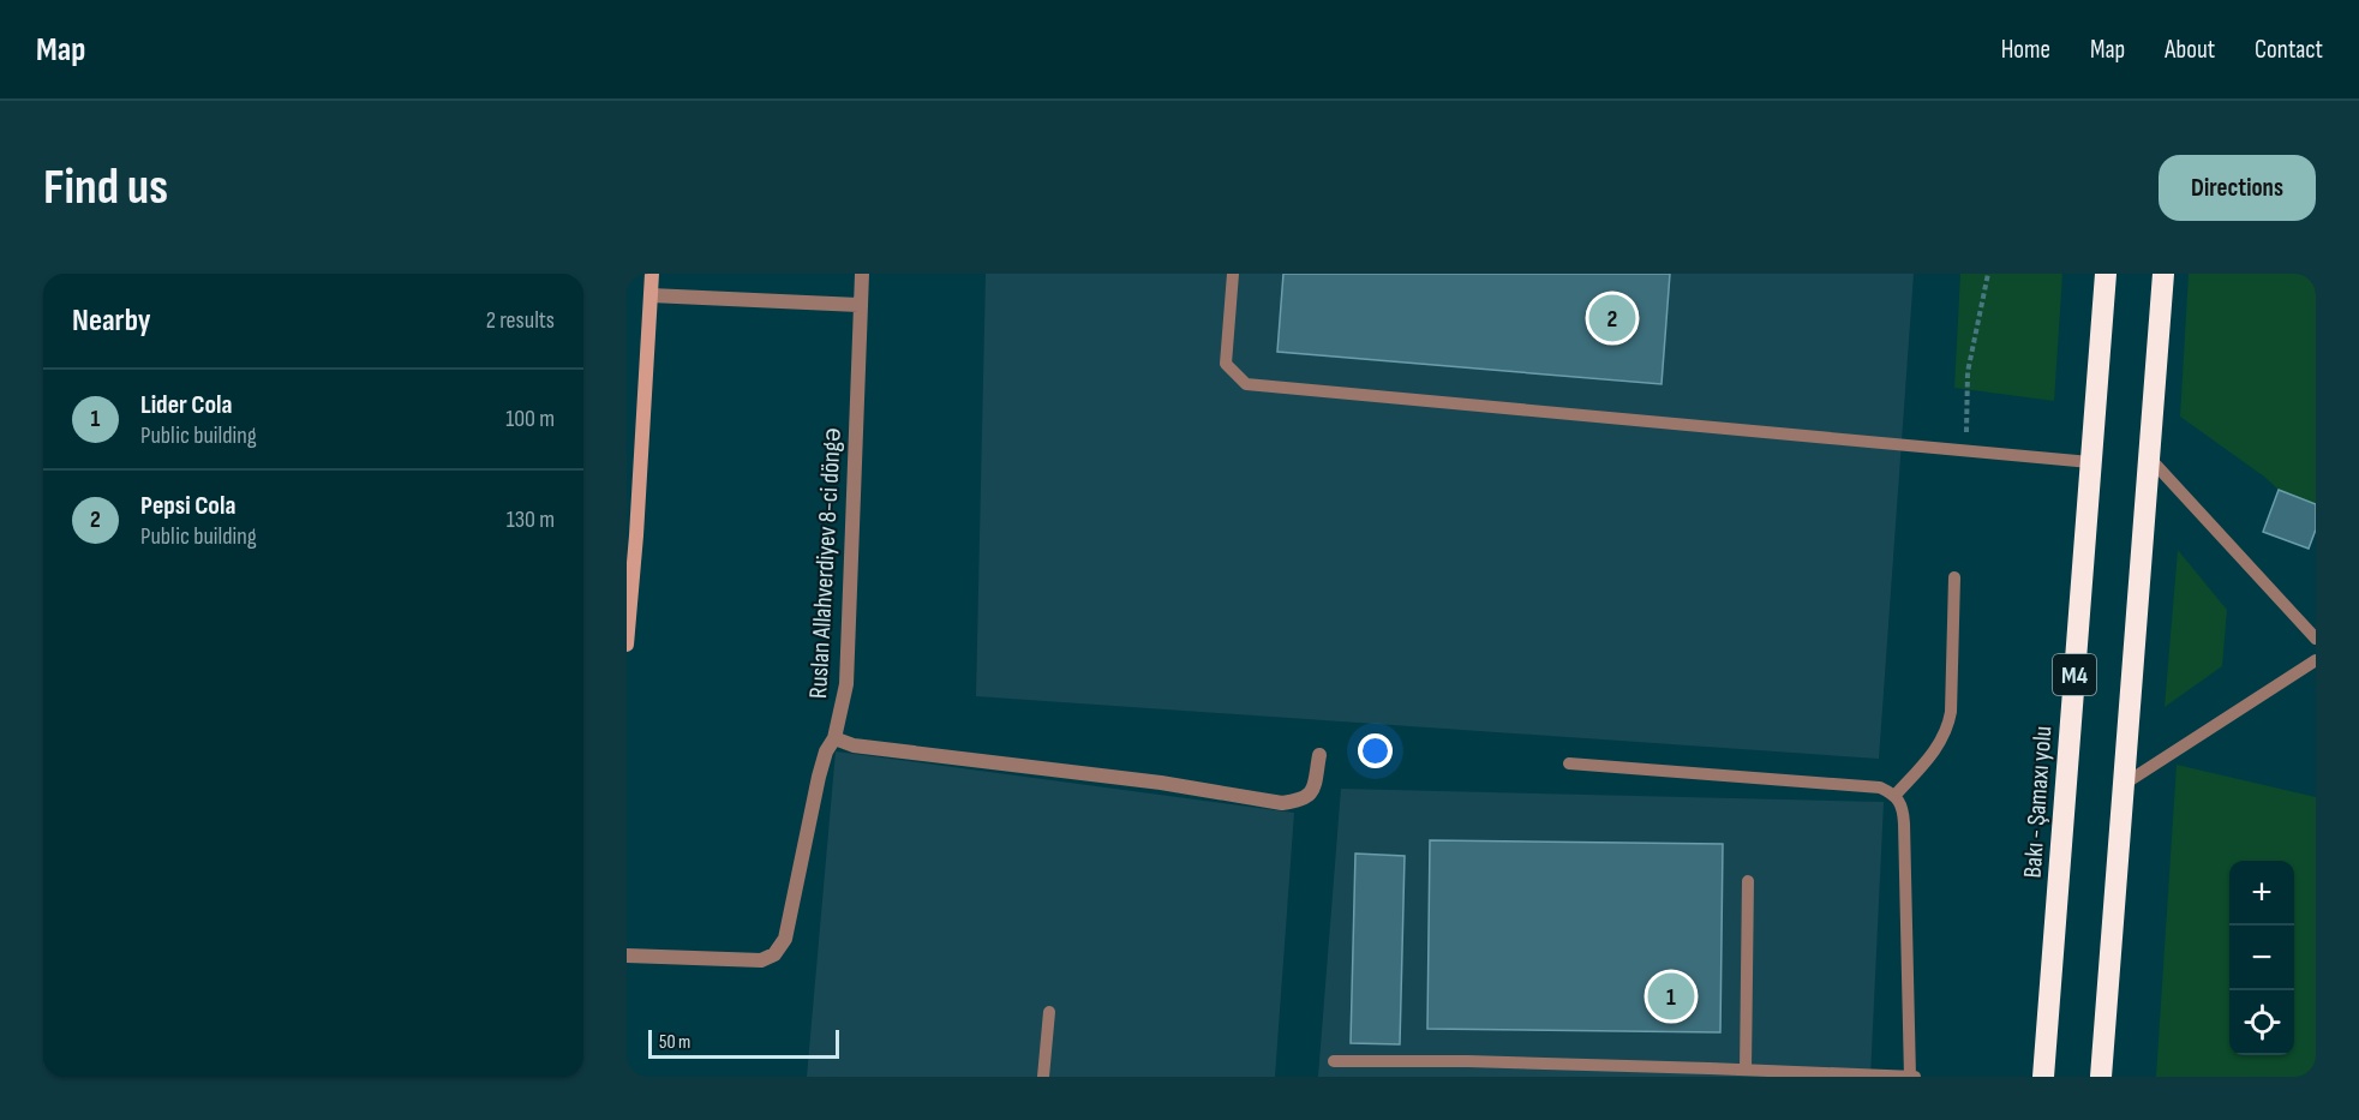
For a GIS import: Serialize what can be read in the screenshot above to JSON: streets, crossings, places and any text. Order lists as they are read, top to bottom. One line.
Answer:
{"streets":{"highway":["M4","Bakı - Şamaxı yolu"],"street":["Ruslan Allahverdiyev 8-ci döngə"]},"scale_bar":"50 m","page":{"header":"Map","nav":["Home","Map","About","Contact"],"buttons":"Directions","title":"Find us","heading":["Nearby","2 results"],"pins":["2","1"],"list":[{"mark":"1","name":"Lider Cola","note":"Public building","value":"100 m"},{"mark":"2","name":"Pepsi Cola","note":"Public building","value":"130 m"}],"map_buttons":["+","−"],"scale":"50 m"}}
